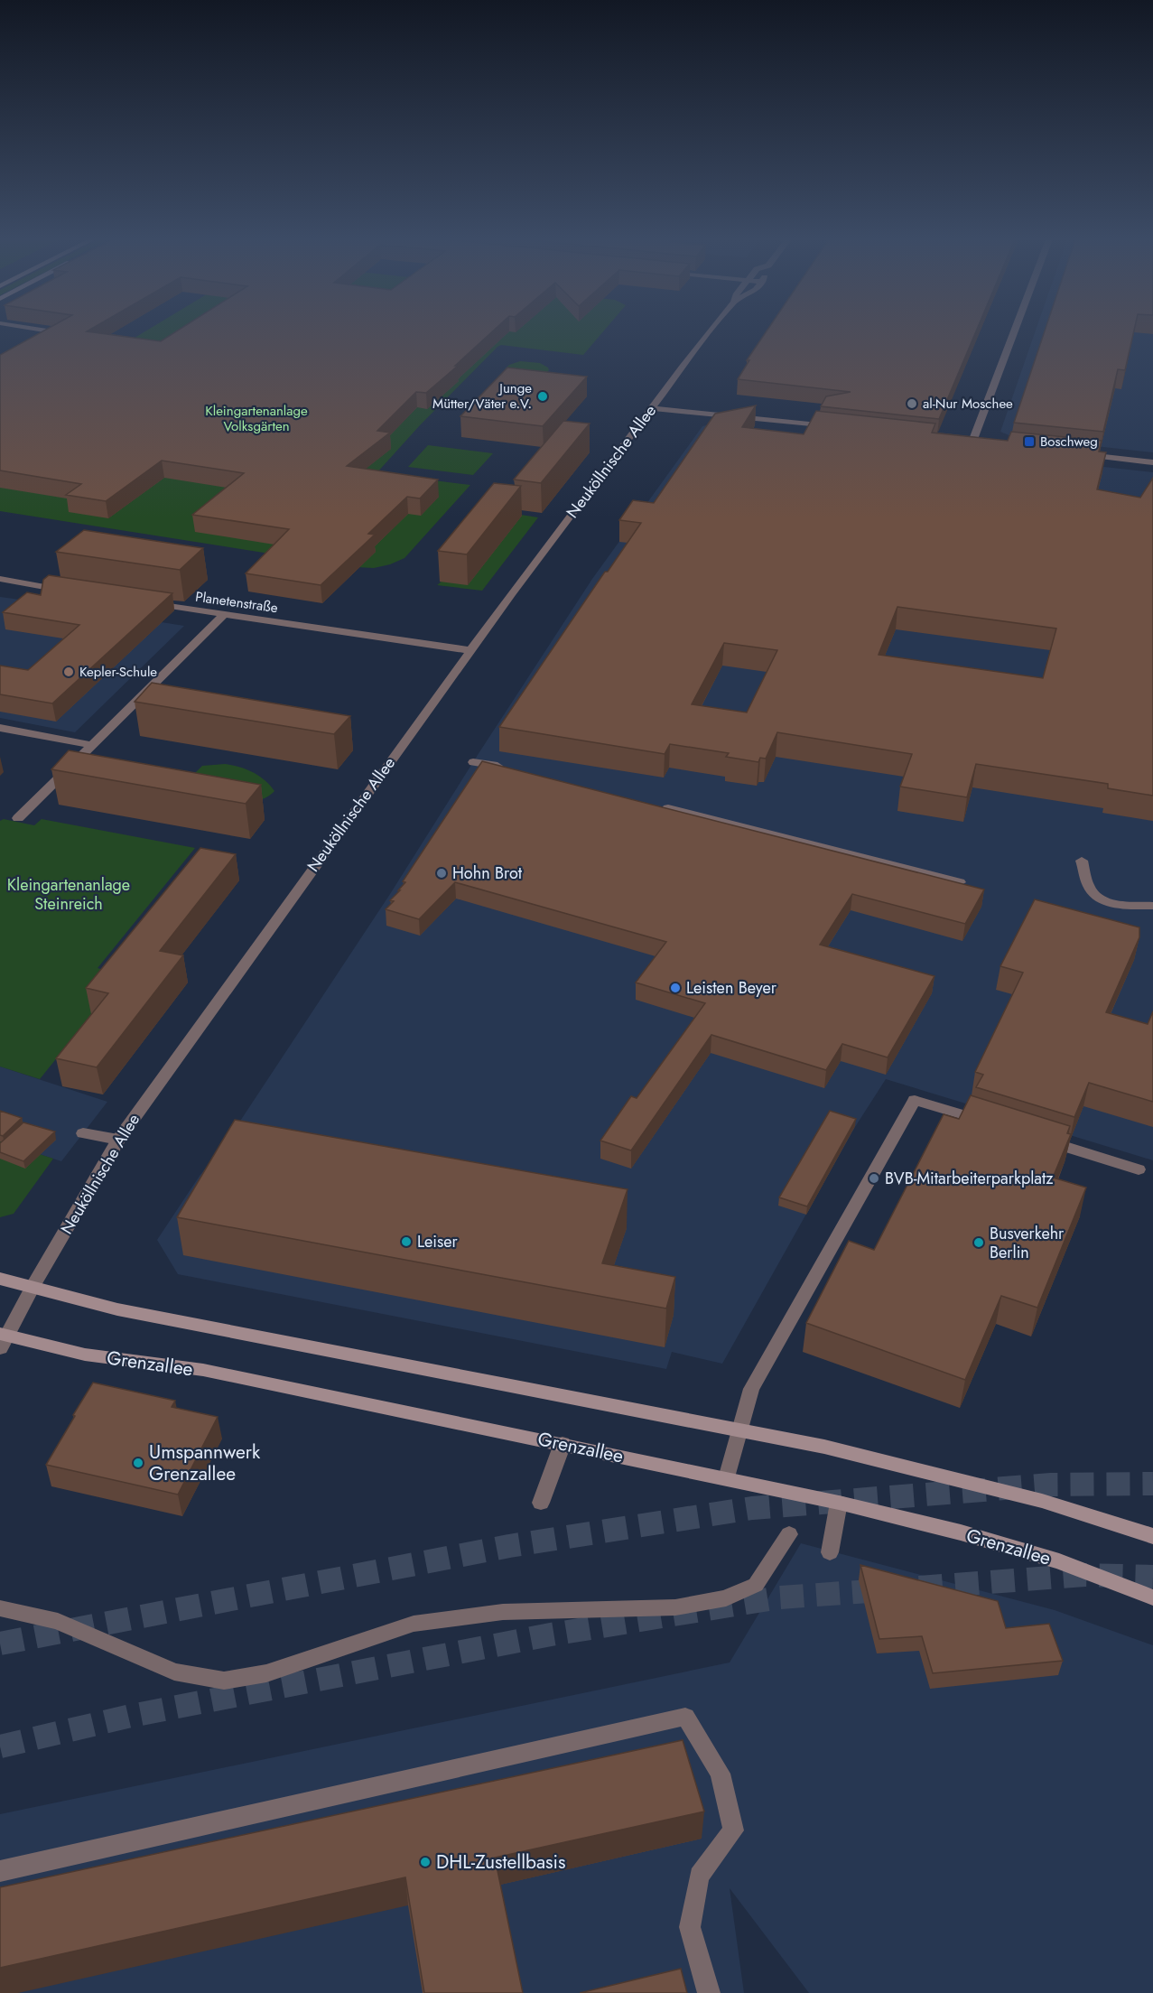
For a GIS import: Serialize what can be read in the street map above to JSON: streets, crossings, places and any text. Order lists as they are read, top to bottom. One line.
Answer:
{"streets":{"main road":["Grenzallee"],"street":["Neuköllnische Allee","Planetenstraße"]},"crossings":[["Neuköllnische Allee","Planetenstraße"],["Neuköllnische Allee","Grenzallee"]],"parks":["Kleingartenanlage Volksgärten","Kleingartenanlage Steinreich"],"places":{"other":["Junge Mütter/Väter e.V.","al-Nur Moschee","Kepler-Schule","Hohn Brot","Leisten Beyer","BVB-Mitarbeiterparkplatz","Leiser","Busverkehr Berlin","Umspannwerk Grenzallee","DHL-Zustellbasis"],"transit":["Boschweg"]}}
